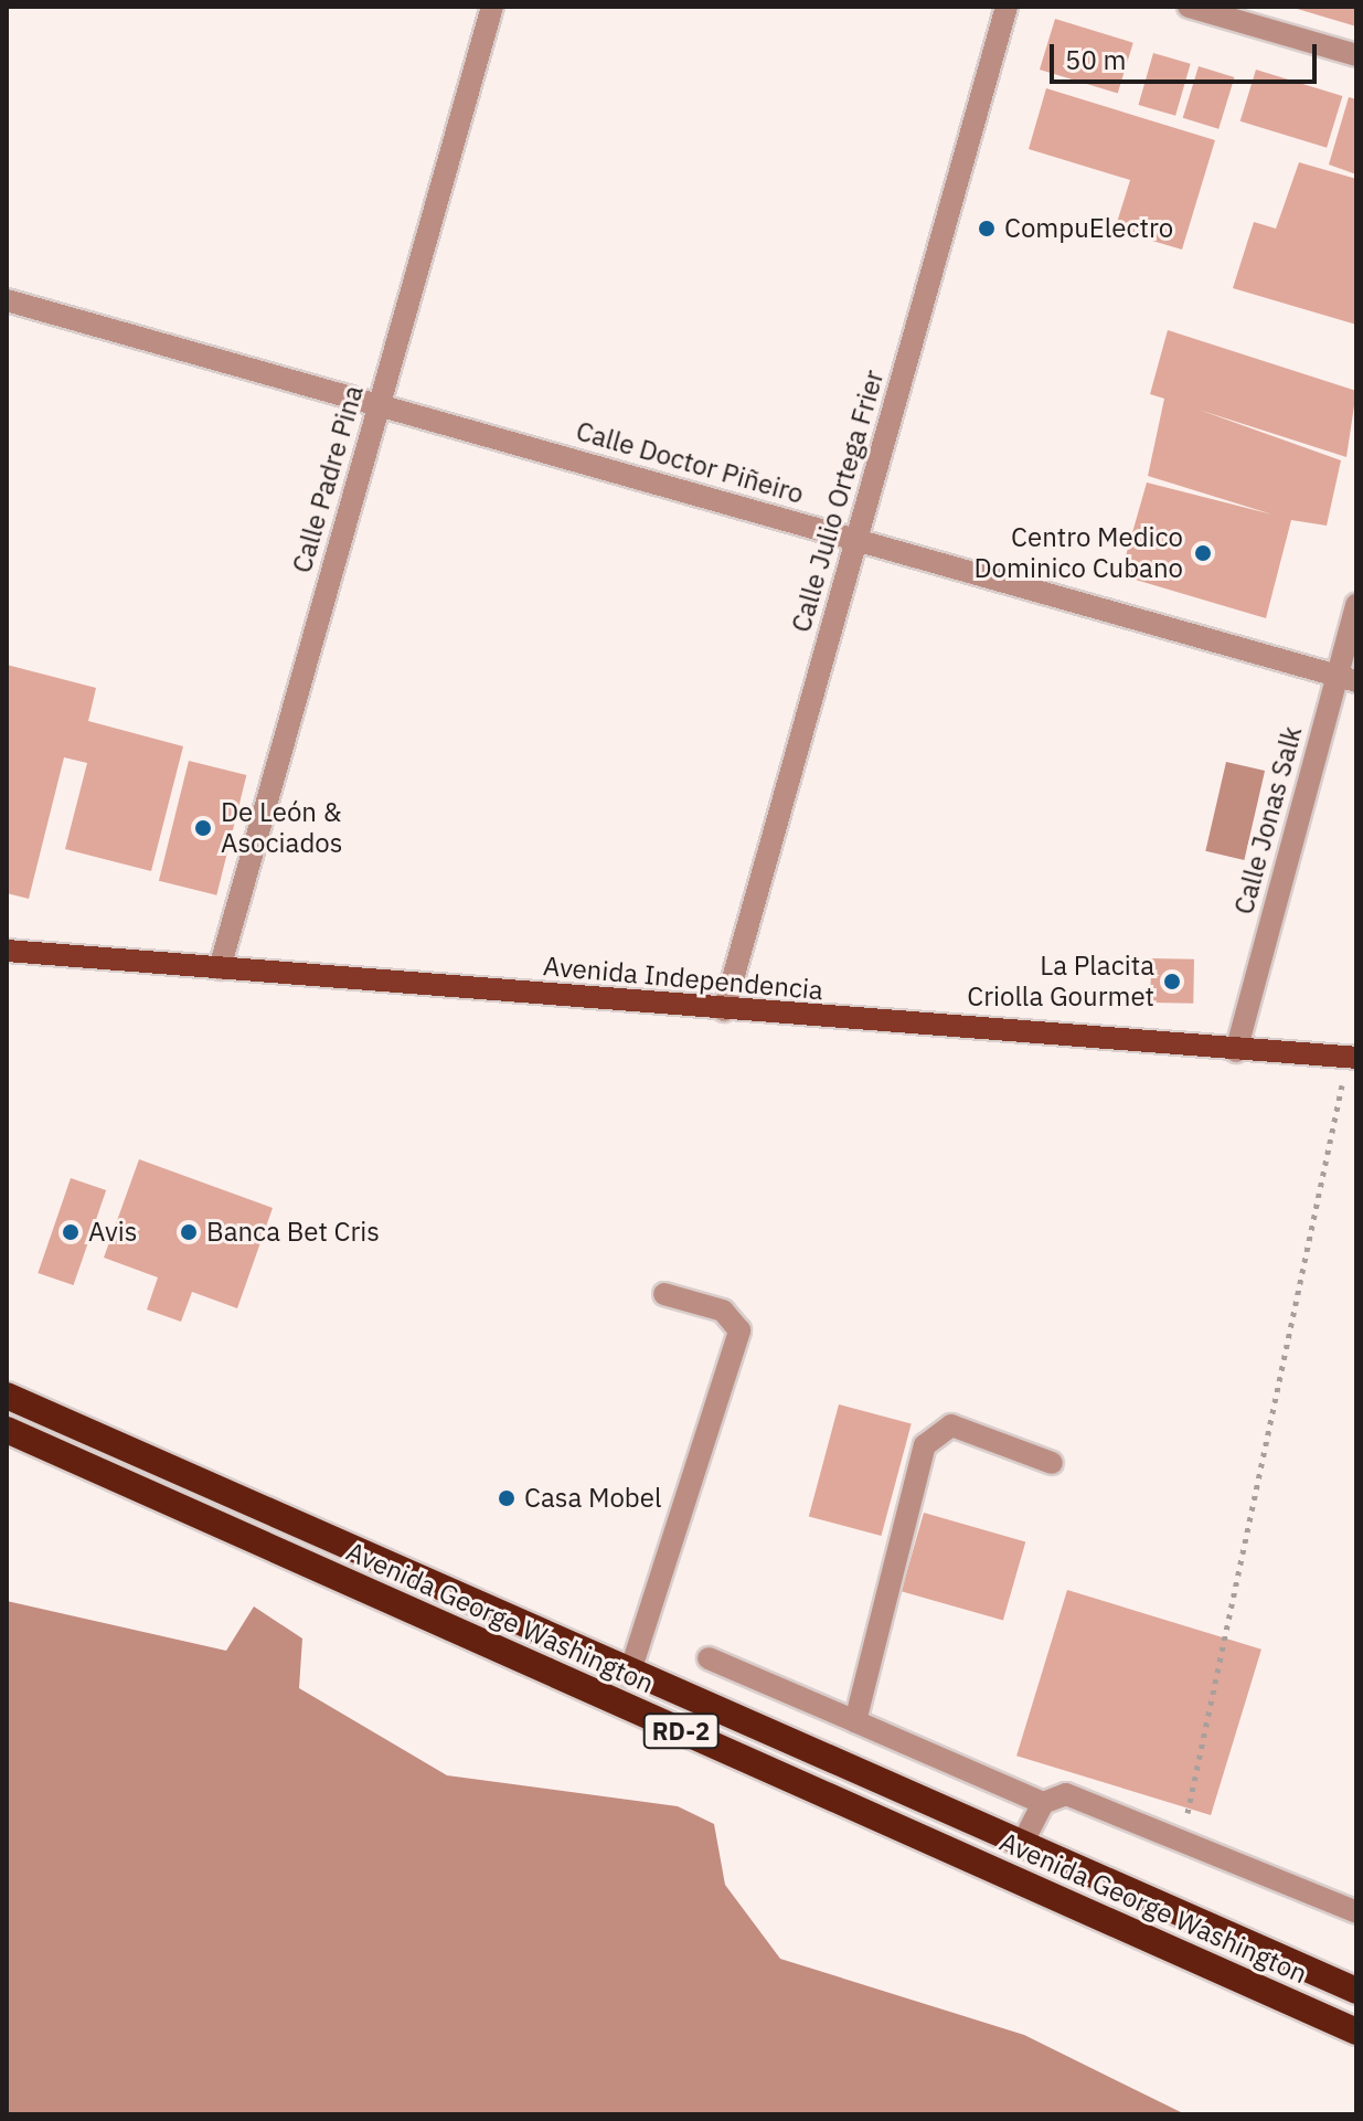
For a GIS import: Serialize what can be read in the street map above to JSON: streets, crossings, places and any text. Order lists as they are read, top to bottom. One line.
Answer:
{"streets":{"highway":["Avenida George Washington","RD-2"],"main road":["Avenida Independencia"],"street":["Calle Doctor Piñeiro","Calle Padre Pina","Calle Julio Ortega Frier","Calle Jonas Salk"]},"crossings":[["Calle Doctor Piñeiro","Calle Padre Pina"],["Calle Doctor Piñeiro","Calle Julio Ortega Frier"],["Calle Doctor Piñeiro","Calle Jonas Salk"],["Calle Padre Pina","Avenida Independencia"],["Calle Julio Ortega Frier","Avenida Independencia"],["Calle Jonas Salk","Avenida Independencia"]],"places":["CompuElectro","Centro Medico Dominico Cubano","De León & Asociados","La Placita Criolla Gourmet","Avis","Banca Bet Cris","Casa Mobel"],"scale_bar":"50 m"}
